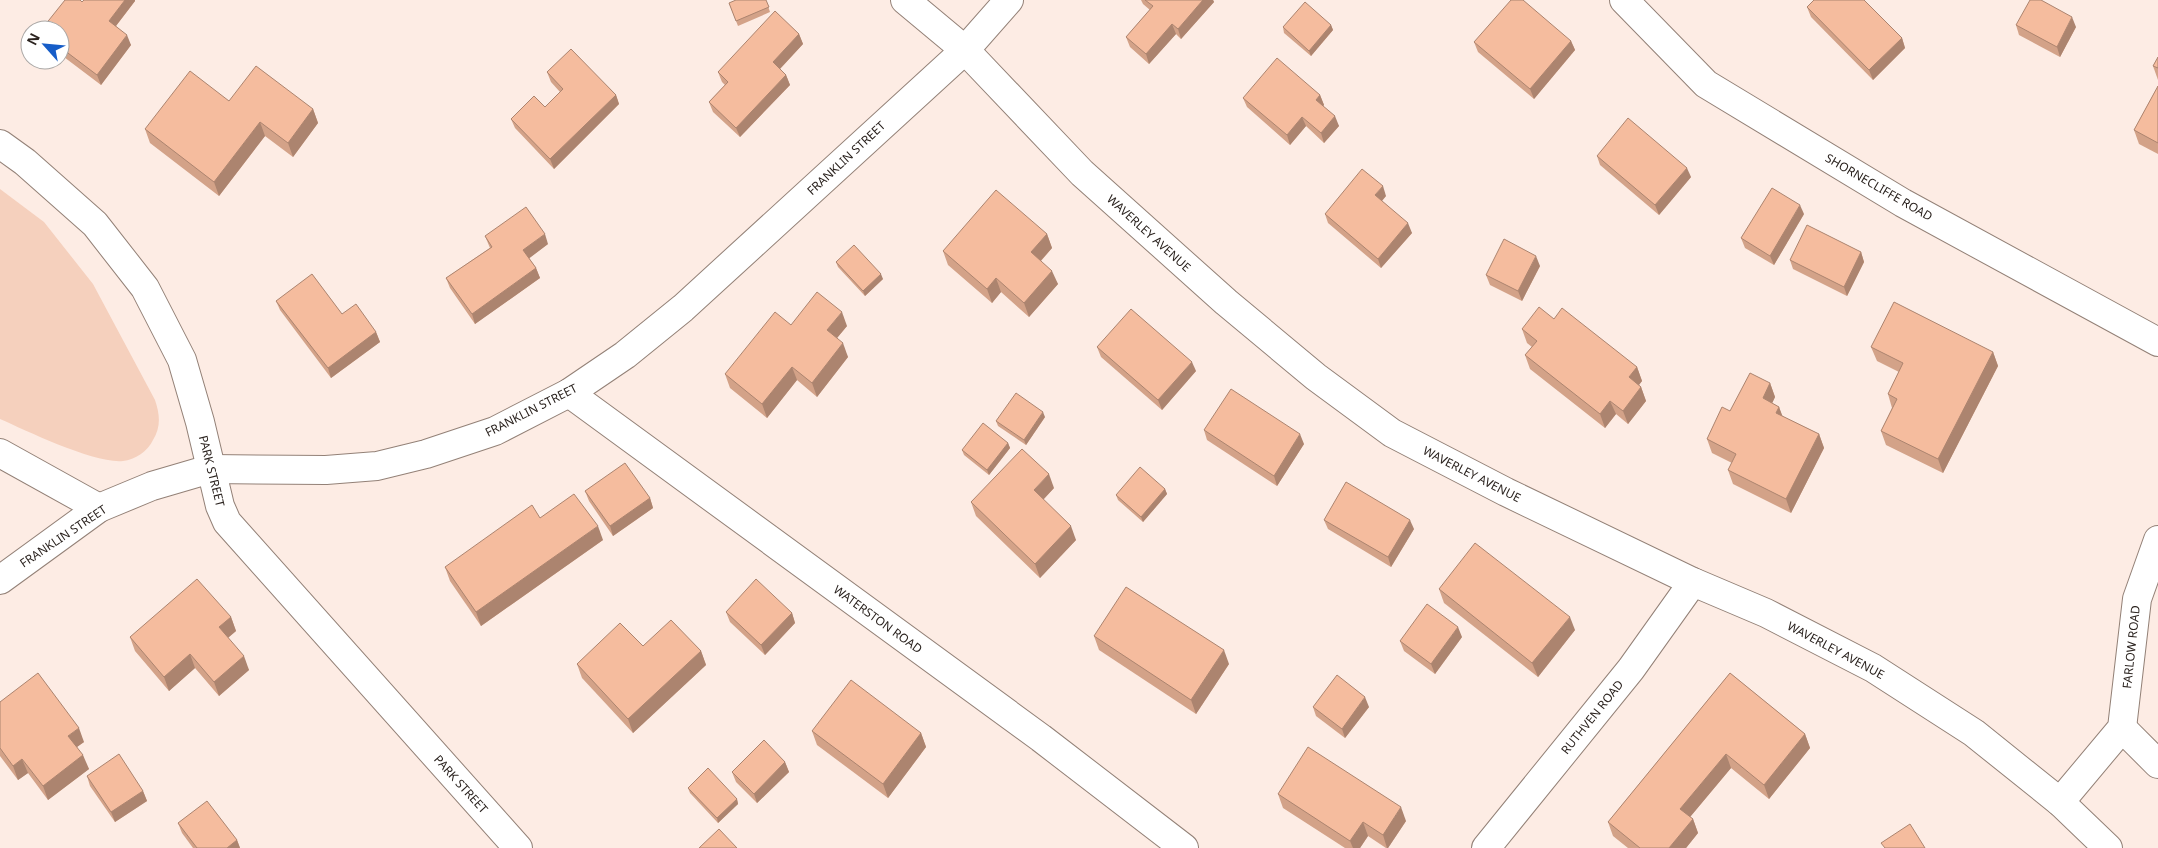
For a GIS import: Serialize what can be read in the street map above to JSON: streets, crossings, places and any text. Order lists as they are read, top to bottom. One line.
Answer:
{"streets":{"street":["FRANKLIN STREET","SHORNECLIFFE ROAD","WAVERLEY AVENUE","PARK STREET","WATERSTON ROAD","FARLOW ROAD","RUTHVEN ROAD"]},"crossings":[["FRANKLIN STREET","WAVERLEY AVENUE"],["FRANKLIN STREET","PARK STREET"],["FRANKLIN STREET","WATERSTON ROAD"],["WAVERLEY AVENUE","RUTHVEN ROAD"]],"north":"top left"}
